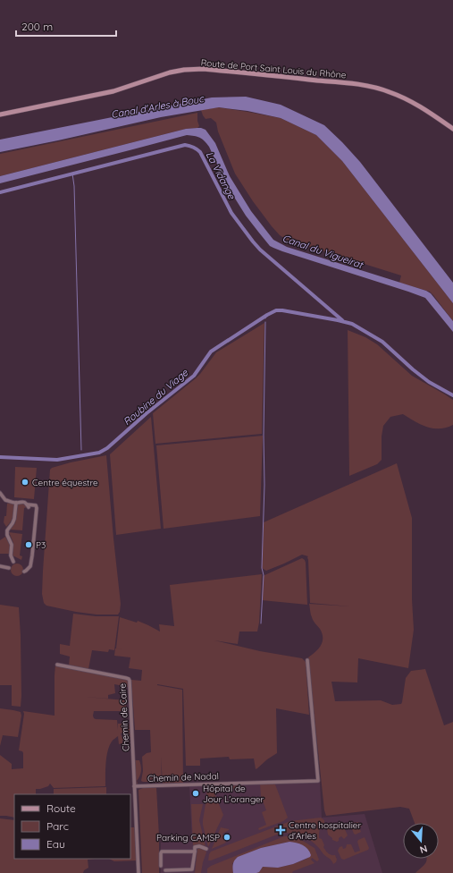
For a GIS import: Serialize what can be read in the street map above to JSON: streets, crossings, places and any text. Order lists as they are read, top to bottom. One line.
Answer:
{"streets":{"main road":["Route de Port Saint Louis du Rhône"],"street":["Chemin de Caire","Chemin de Nadal"]},"crossings":[["Chemin de Caire","Chemin de Nadal"]],"water":["Canal d'Arles à Bouc","La Vidange","Canal du Vigueirat","Roubine du Viage"],"places":{"other":["Centre équestre","P3","Hôpital de Jour L'oranger","Parking CAMSP"],"health":["Centre hospitalier d'Arles"]},"legend":["Route","Parc","Eau"],"scale_bar":"200 m","north":"bottom"}
